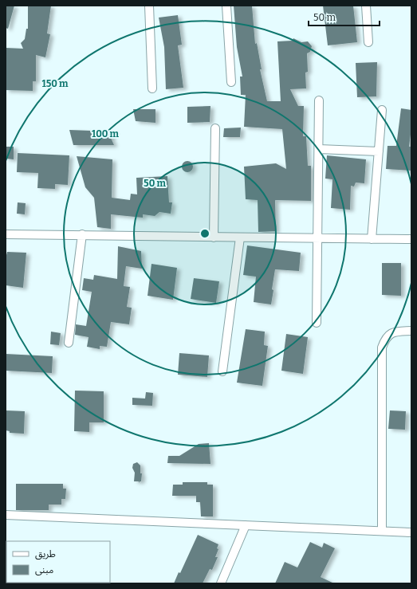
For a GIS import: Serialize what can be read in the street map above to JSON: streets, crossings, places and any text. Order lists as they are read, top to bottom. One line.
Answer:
{"legend":["طريق","مبنى"],"scale_bar":"50 m","rings":["150 m","100 m","50 m"]}
